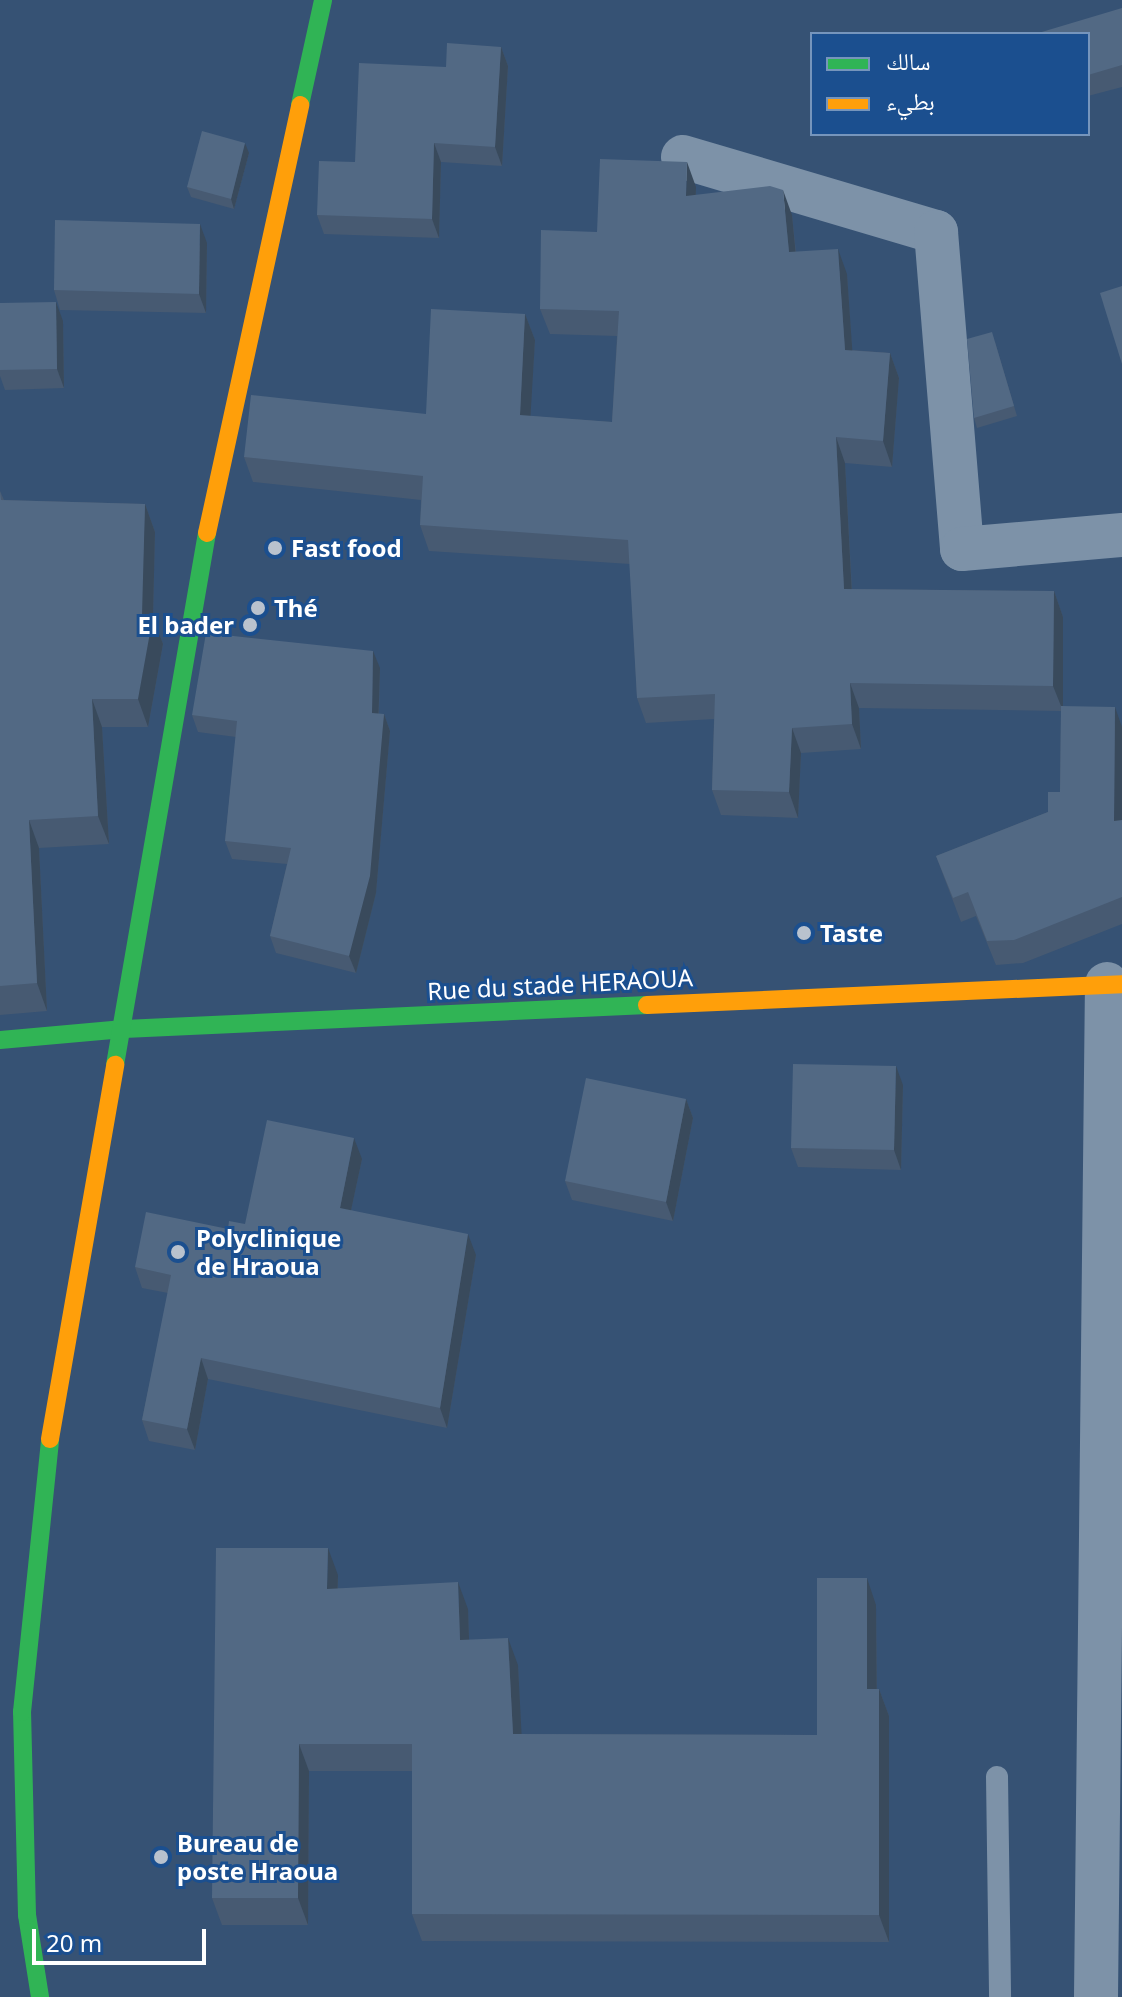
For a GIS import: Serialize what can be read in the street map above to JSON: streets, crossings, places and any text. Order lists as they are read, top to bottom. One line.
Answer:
{"streets":{"street":["Rue du stade HERAOUA"]},"places":["Fast food","Thé","El bader","Taste","Polyclinique de Hraoua","Bureau de poste Hraoua"],"legend":["سالك","بطيء"],"scale_bar":"20 m"}
